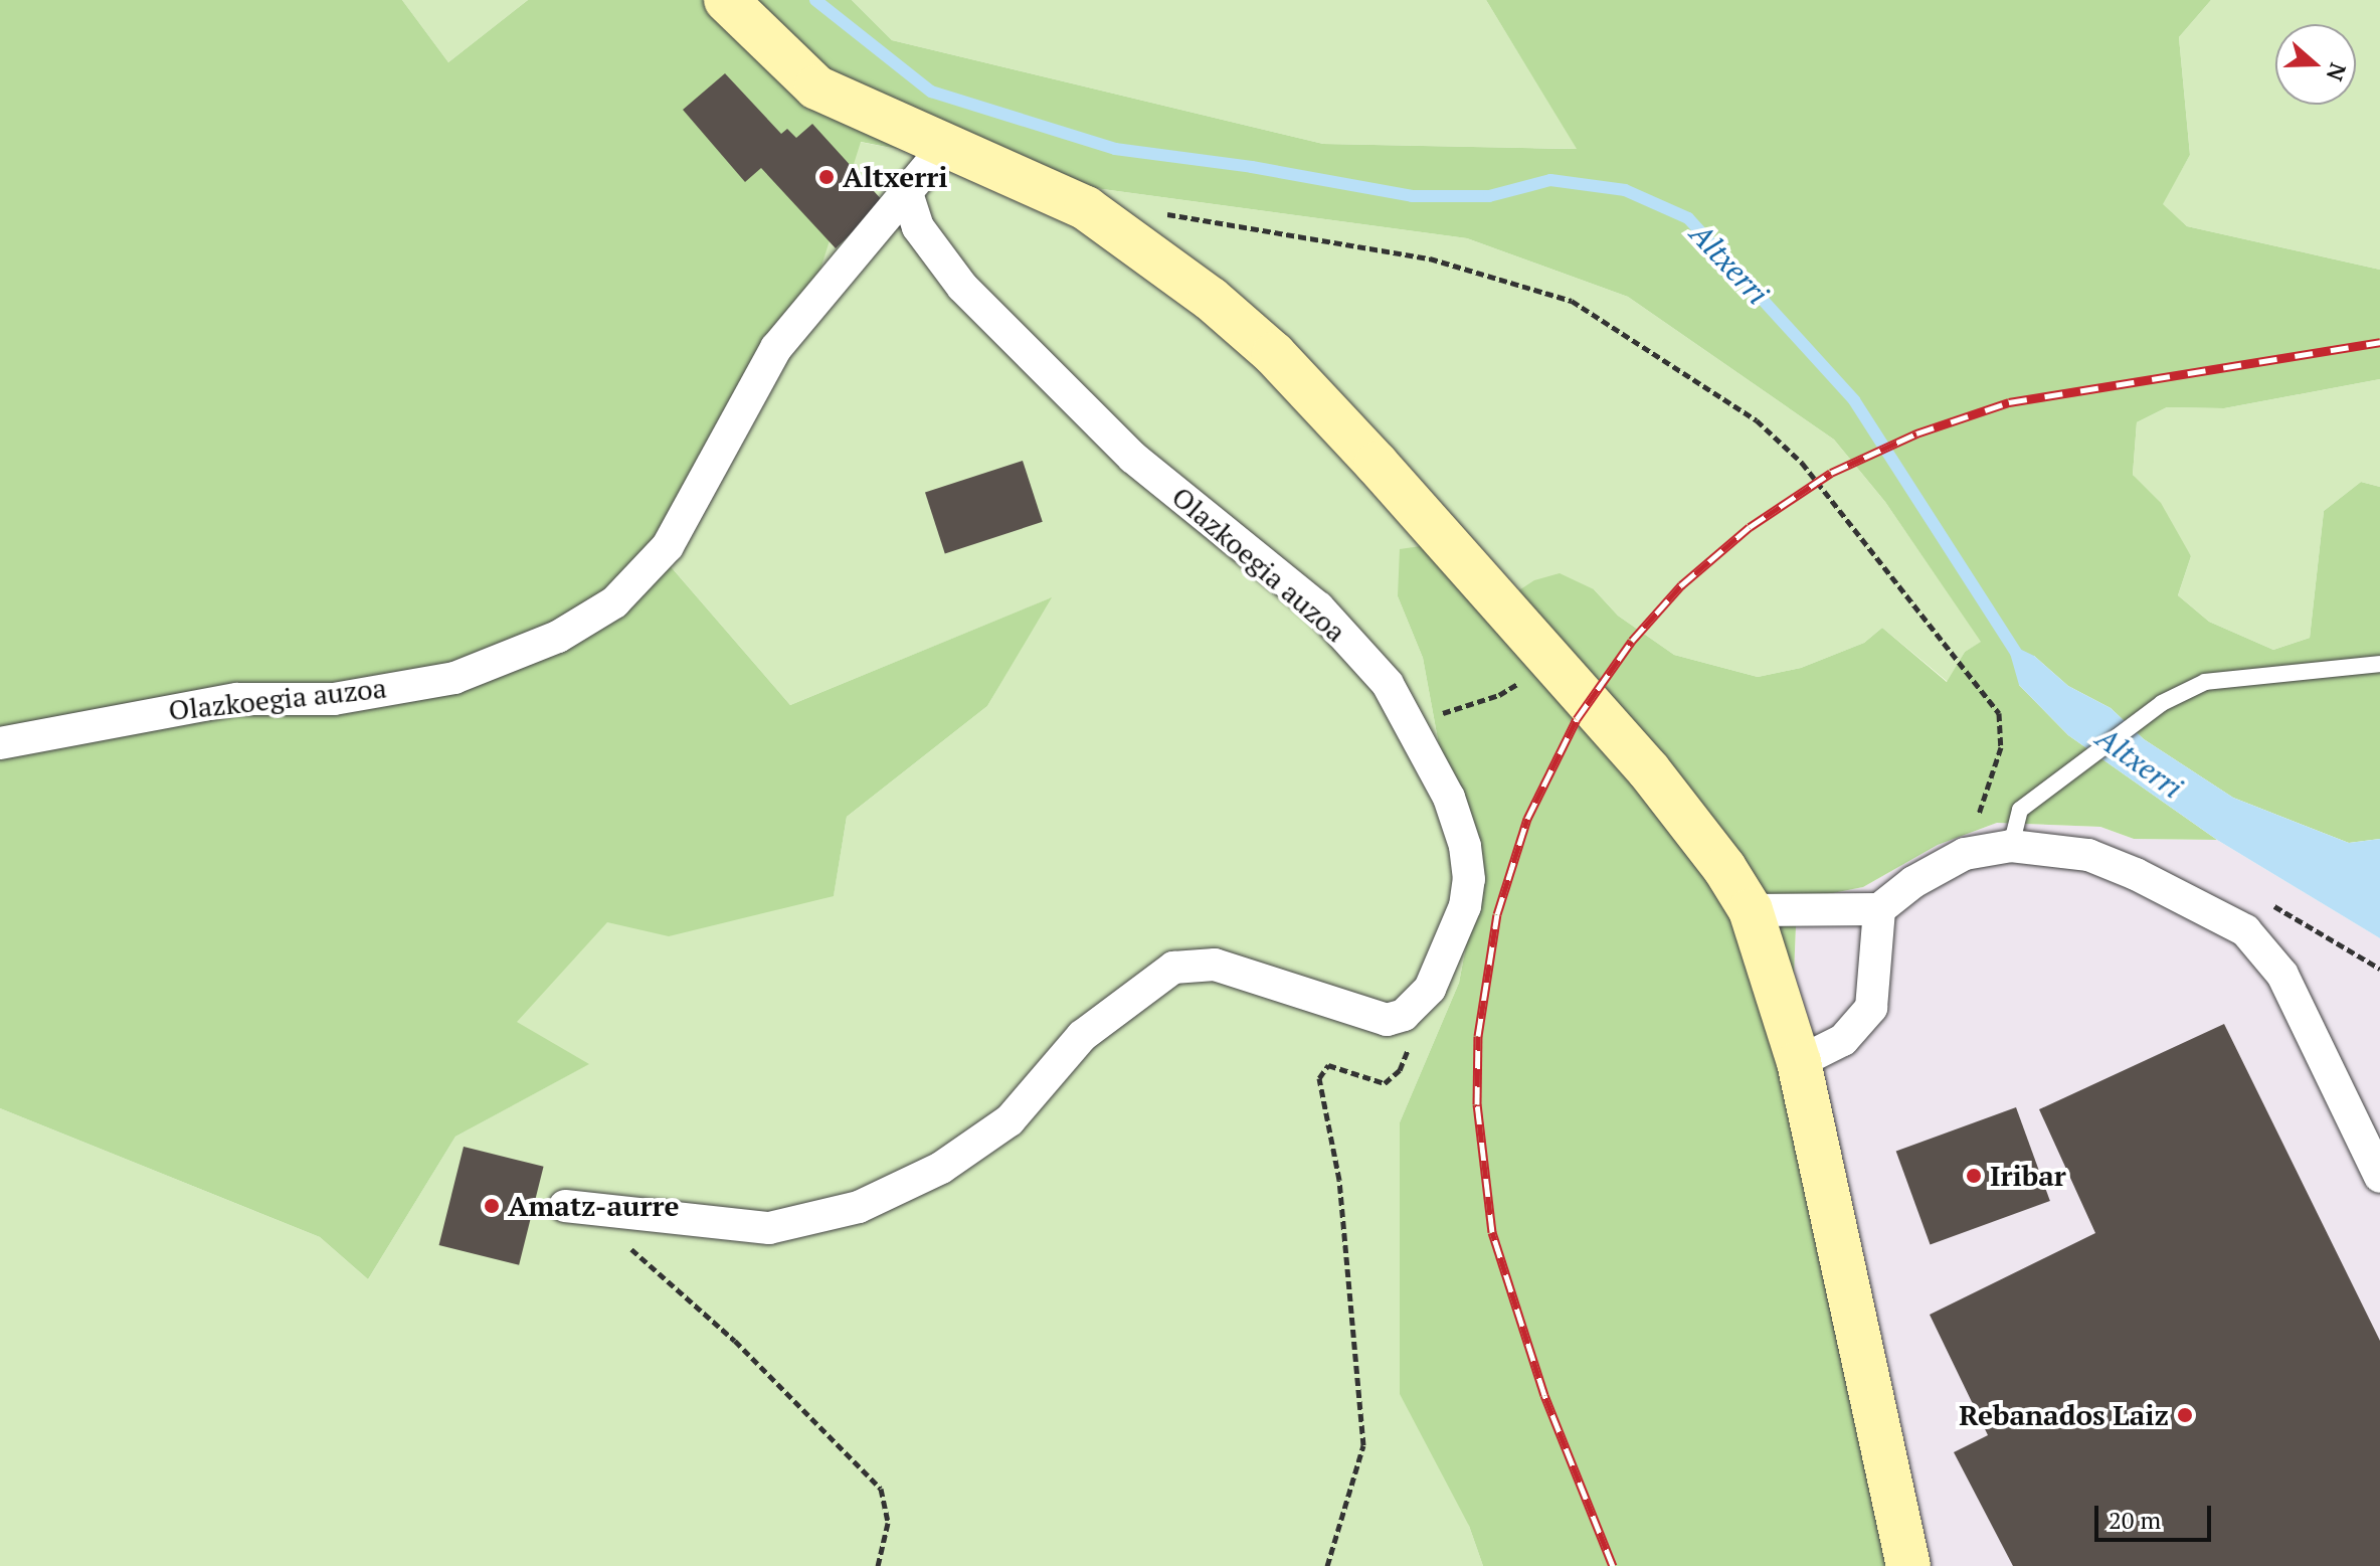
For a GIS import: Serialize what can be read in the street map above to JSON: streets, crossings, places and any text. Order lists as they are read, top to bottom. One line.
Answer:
{"streets":{"street":["Olazkoegia auzoa"]},"water":["Altxerri"],"places":["Altxerri","Iribar","Amatz-aurre","Rebanados Laiz"],"scale_bar":"20 m","north":"right"}
